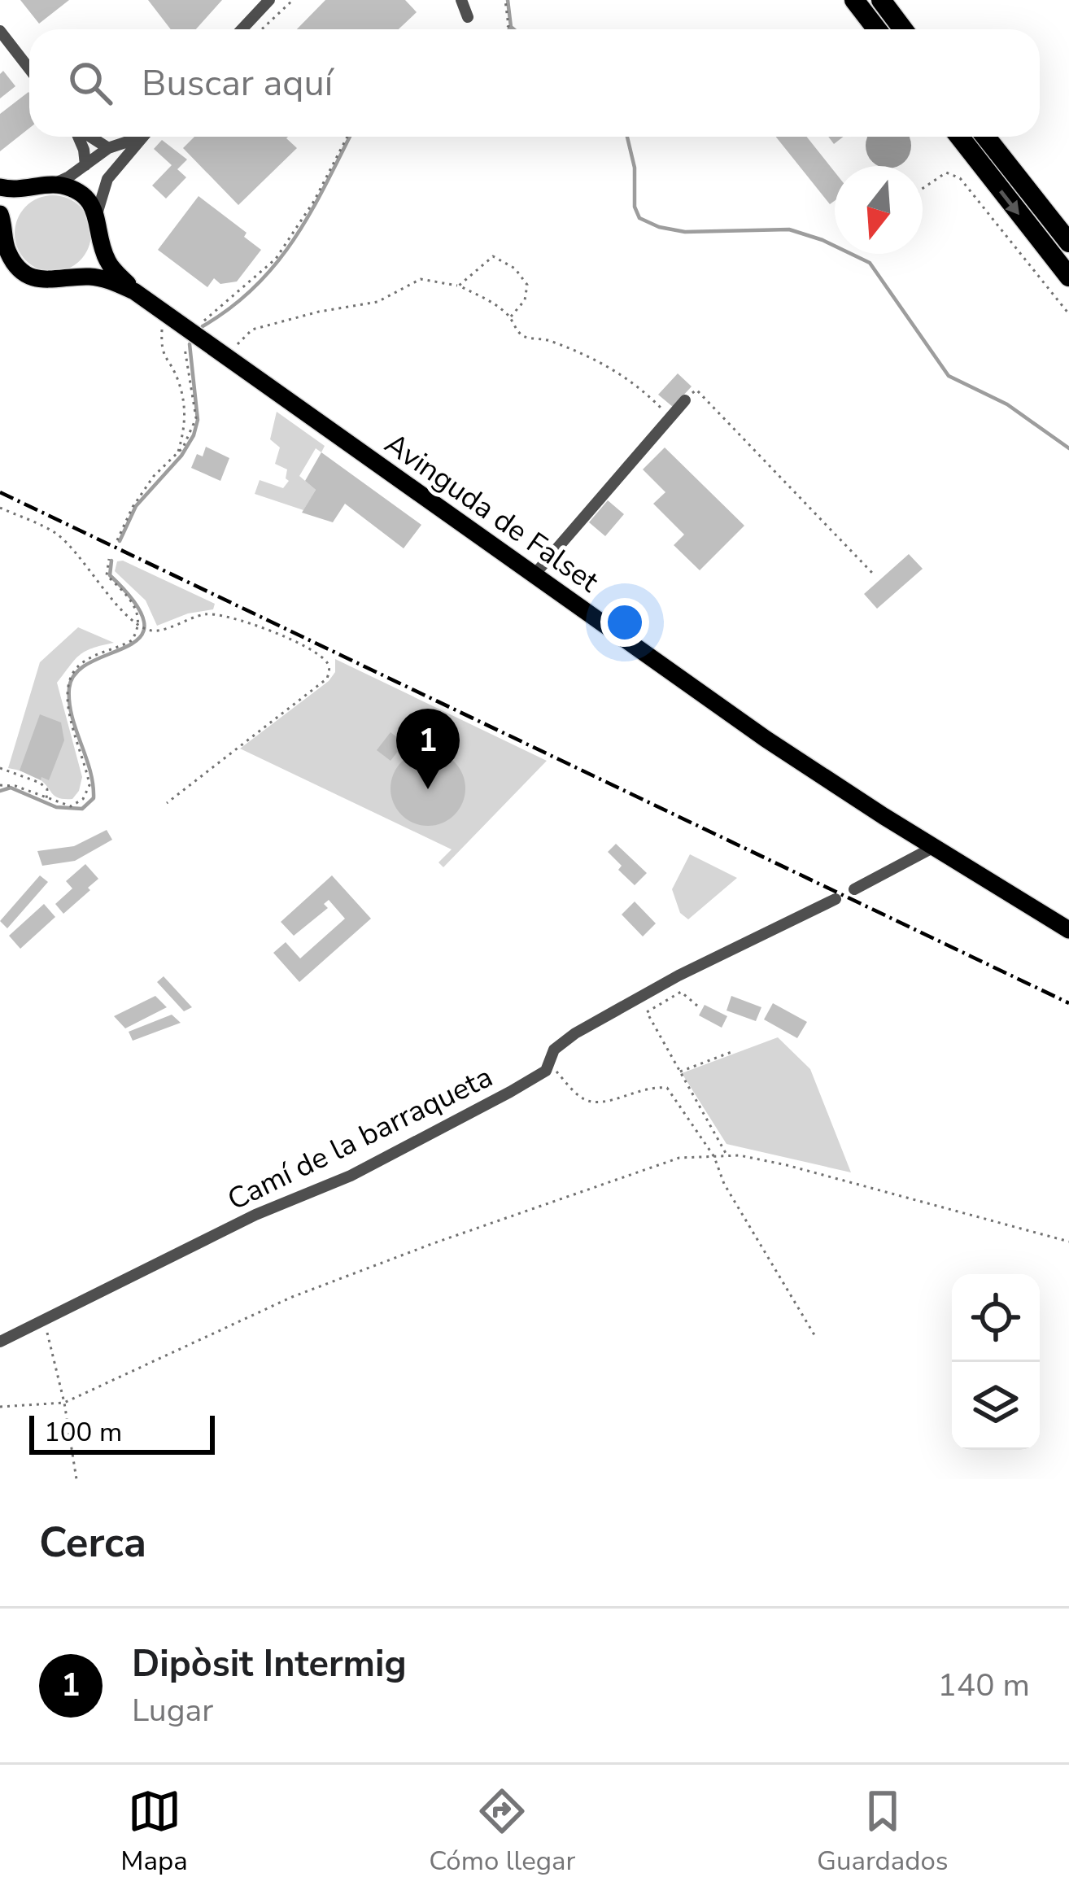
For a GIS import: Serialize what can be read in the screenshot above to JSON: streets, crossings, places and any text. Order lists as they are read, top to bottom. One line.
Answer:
{"streets":{"main road":["Avinguda de Falset"],"street":["Camí de la barraqueta"]},"scale_bar":"100 m","north":"bottom","page":{"search":"Buscar aquí","pins":"1","scale":"100 m","heading":"Cerca","list":[{"mark":"1","name":"Dipòsit Intermig","note":"Lugar","value":"140 m"}],"nav":["Mapa","Cómo llegar","Guardados"]}}
